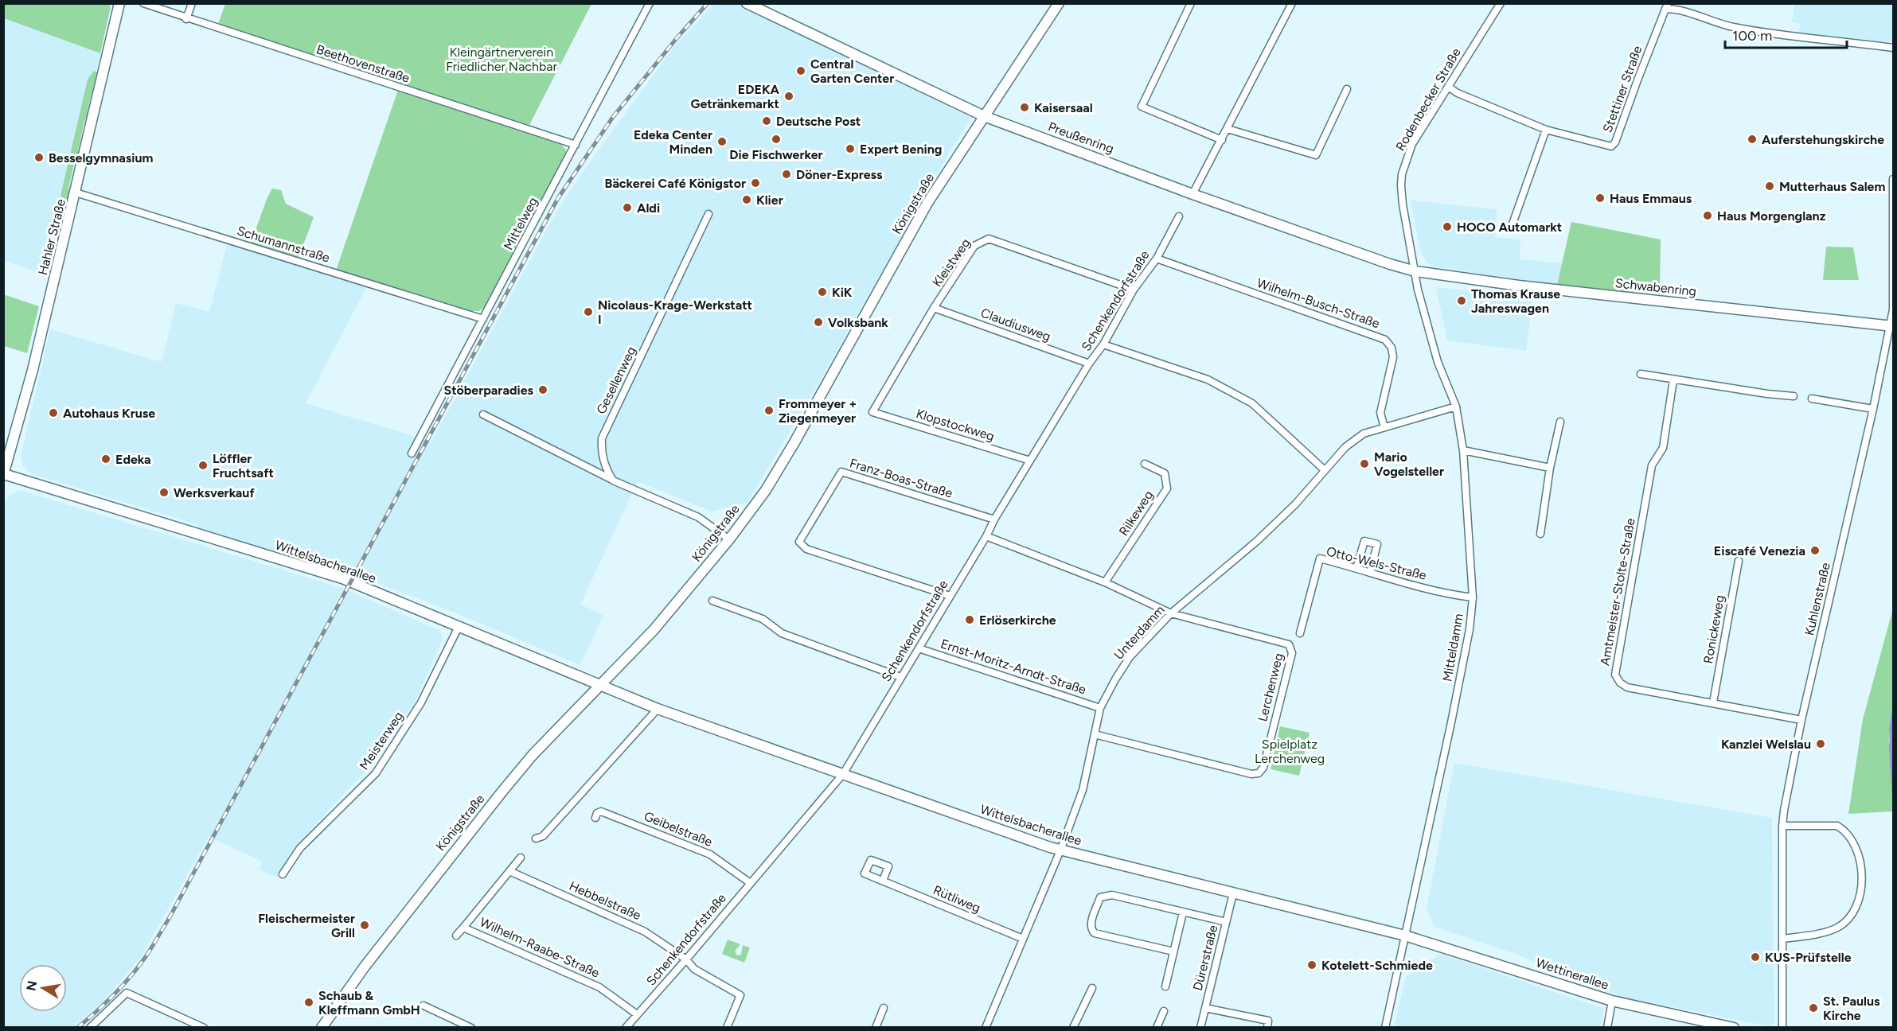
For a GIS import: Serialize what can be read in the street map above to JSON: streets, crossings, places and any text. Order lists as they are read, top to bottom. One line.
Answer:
{"streets":{"street":["Beethovenstraße","Stettiner Straße","Rodenbecker Straße","Preußenring","Königstraße","Mittelweg","Hahler Straße","Schumannstraße","Kleistweg","Schwabenring","Schenkendorfstraße","Wilhelm-Busch-Straße","Claudiusweg","Gesellenweg","Klopstockweg","Franz-Boas-Straße","Rilkeweg","Wittelsbacherallee","Otto-Wels-Straße","Amtmeister-Stolte-Straße","Kuhlenstraße","Ronickeweg","Unterdamm","Mitteldamm","Ernst-Moritz-Arndt-Straße","Lerchenweg","Meisterweg","Geibelstraße","Rütliweg","Hebbelstraße","Wilhelm-Raabe-Straße","Dürerstraße","Wettinerallee"]},"crossings":[["Beethovenstraße","Mittelweg"],["Stettiner Straße","Rodenbecker Straße"],["Rodenbecker Straße","Preußenring"],["Rodenbecker Straße","Schwabenring"],["Rodenbecker Straße","Mitteldamm"],["Preußenring","Königstraße"],["Preußenring","Schwabenring"],["Preußenring","Mitteldamm"],["Königstraße","Wittelsbacherallee"],["Mittelweg","Schumannstraße"],["Hahler Straße","Schumannstraße"],["Hahler Straße","Wittelsbacherallee"],["Kleistweg","Schenkendorfstraße"],["Kleistweg","Claudiusweg"],["Kleistweg","Klopstockweg"],["Schwabenring","Kuhlenstraße"],["Schwabenring","Mitteldamm"],["Schenkendorfstraße","Wilhelm-Busch-Straße"],["Schenkendorfstraße","Claudiusweg"],["Schenkendorfstraße","Klopstockweg"],["Schenkendorfstraße","Franz-Boas-Straße"],["Schenkendorfstraße","Wittelsbacherallee"],["Schenkendorfstraße","Ernst-Moritz-Arndt-Straße"],["Schenkendorfstraße","Geibelstraße"],["Schenkendorfstraße","Hebbelstraße"],["Schenkendorfstraße","Wilhelm-Raabe-Straße"],["Wilhelm-Busch-Straße","Unterdamm"],["Wittelsbacherallee","Unterdamm"],["Wittelsbacherallee","Mitteldamm"],["Wittelsbacherallee","Meisterweg"],["Wittelsbacherallee","Dürerstraße"],["Wittelsbacherallee","Wettinerallee"],["Otto-Wels-Straße","Mitteldamm"],["Amtmeister-Stolte-Straße","Kuhlenstraße"],["Amtmeister-Stolte-Straße","Ronickeweg"],["Unterdamm","Mitteldamm"],["Unterdamm","Ernst-Moritz-Arndt-Straße"],["Unterdamm","Lerchenweg"],["Unterdamm","Rütliweg"],["Mitteldamm","Wettinerallee"]],"parks":["Kleingärtnerverein Friedlicher Nachbar","Spielplatz Lerchenweg"],"places":["Central Garten Center","EDEKA Getränkemarkt","Kaisersaal","Deutsche Post","Die Fischwerker","Auferstehungskirche","Edeka Center Minden","Expert Bening","Besselgymnasium","Döner-Express","Bäckerei Café Königstor","Mutterhaus Salem","Haus Emmaus","Klier","Aldi","Haus Morgenglanz","HOCO Automarkt","KiK","Thomas Krause Jahreswagen","Nicolaus-Krage-Werkstatt I","Volksbank","Stöberparadies","Frommeyer + Ziegenmeyer","Autohaus Kruse","Edeka","Mario Vogelsteller","Löffler Fruchtsaft","Werksverkauf","Eiscafé Venezia","Erlöserkirche","Kanzlei Welslau","Fleischermeister Grill","KUS-Prüfstelle","Kotelett-Schmiede","Schaub & Kleffmann GmbH","St. Paulus Kirche"],"scale_bar":"100 m","north":"left"}
